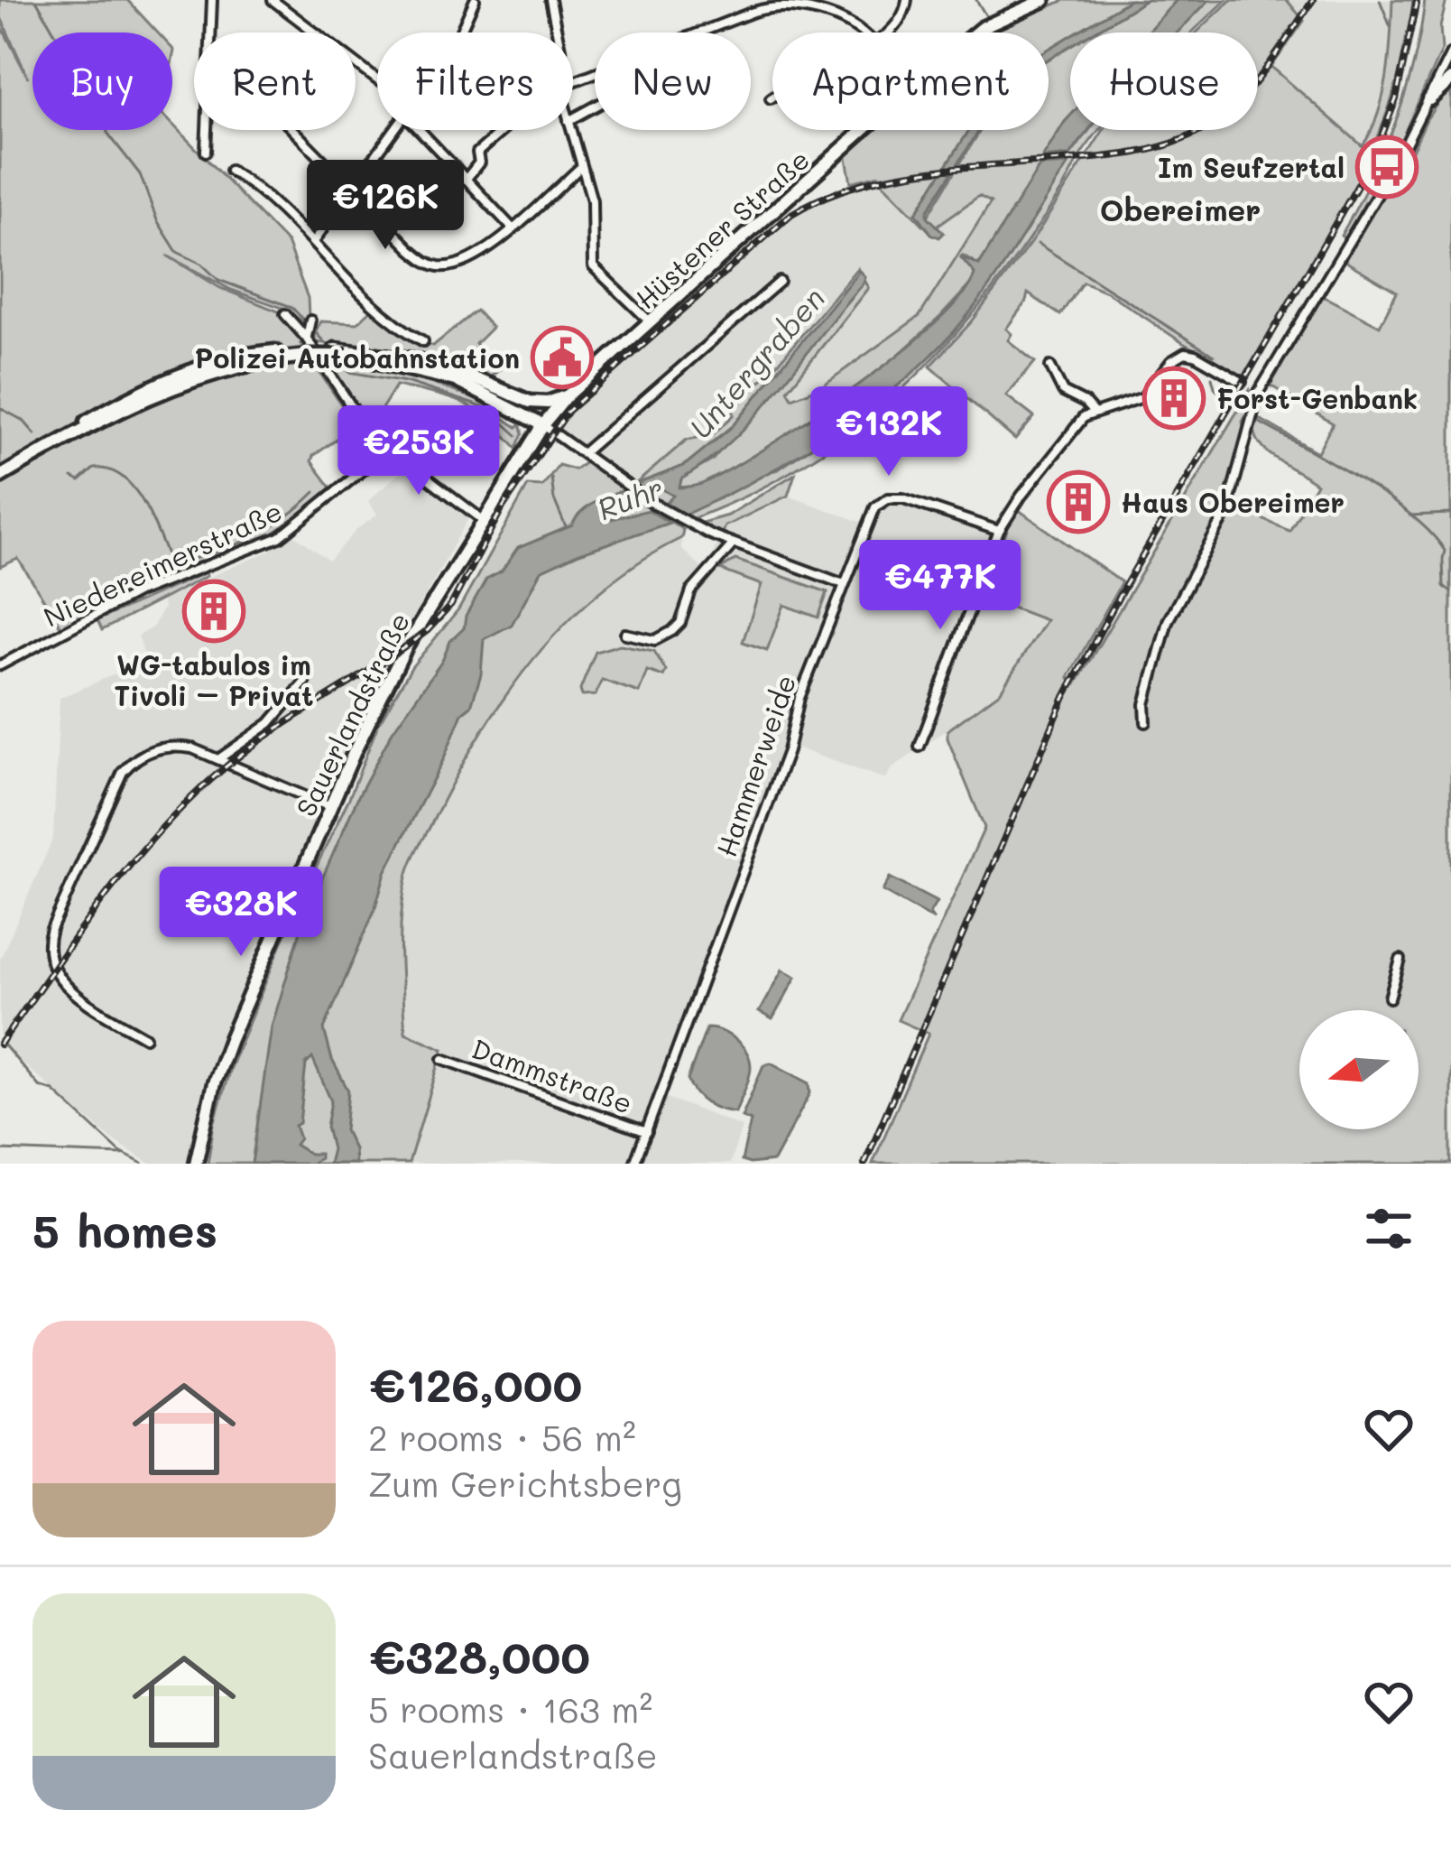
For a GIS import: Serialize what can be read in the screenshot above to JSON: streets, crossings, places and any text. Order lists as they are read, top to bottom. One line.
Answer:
{"streets":{"main road":["Hüstener Straße","Sauerlandstraße"],"street":["Niedereimerstraße","Hammerweide","Dammstraße"]},"crossings":[["Hüstener Straße","Sauerlandstraße"],["Hammerweide","Dammstraße"]],"districts":["Obereimer"],"water":["Untergraben","Ruhr"],"places":{"bus stop":["Im Seufzertal"],"public building":["Polizei Autobahnstation"],"building":["Forst-Genbank","Haus Obereimer","WG-tabulos im Tivoli – Privat"]},"north":"left","page":{"chip":["Buy","Rent","Filters","New","Apartment","House"],"price":["€126K","€132K","€253K","€477K","€328K"],"heading":"5 homes","list":[{"name":"€126,000","note":"2 rooms · 56 m² · Zum Gerichtsberg"},{"name":"€328,000","note":"5 rooms · 163 m² · Sauerlandstraße"}]}}
